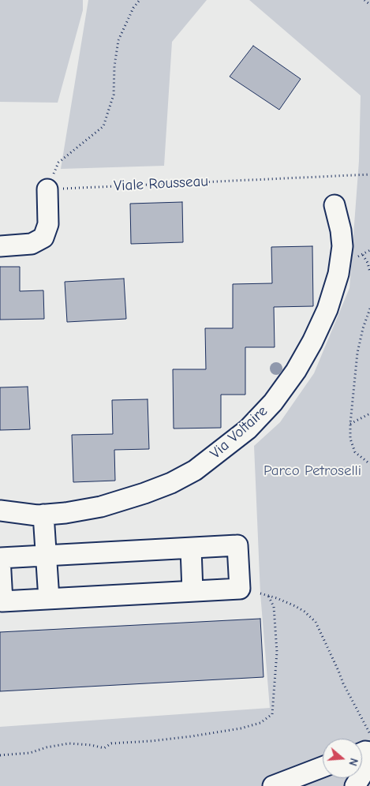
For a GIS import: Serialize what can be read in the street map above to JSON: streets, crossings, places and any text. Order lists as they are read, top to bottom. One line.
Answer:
{"streets":{"street":["Via Voltaire"],"path":["Viale Rousseau"]},"parks":["Parco Petroselli"],"north":"right"}
